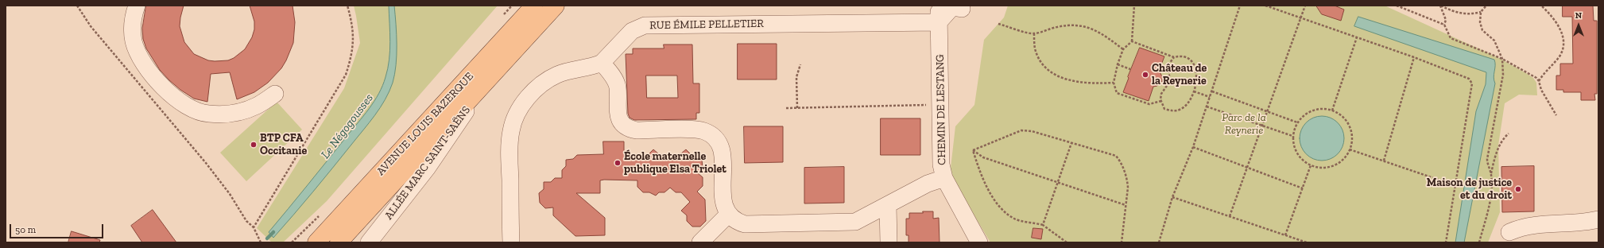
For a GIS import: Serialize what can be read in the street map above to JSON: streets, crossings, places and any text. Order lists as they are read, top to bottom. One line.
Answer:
{"streets":{"main road":["AVENUE LOUIS BAZERQUE"],"street":["RUE ÉMILE PELLETIER","CHEMIN DE LESTANG","ALLÉE MARC SAINT-SAËNS"]},"crossings":[["RUE ÉMILE PELLETIER","CHEMIN DE LESTANG"],["AVENUE LOUIS BAZERQUE","ALLÉE MARC SAINT-SAËNS"]],"water":["Le Négogousses"],"parks":["Parc de la Reynerie"],"places":["Château de la Reynerie","BTP CFA Occitanie","École maternelle publique Elsa Triolet","Maison de justice et du droit"],"scale_bar":"50 m","north":"top"}
